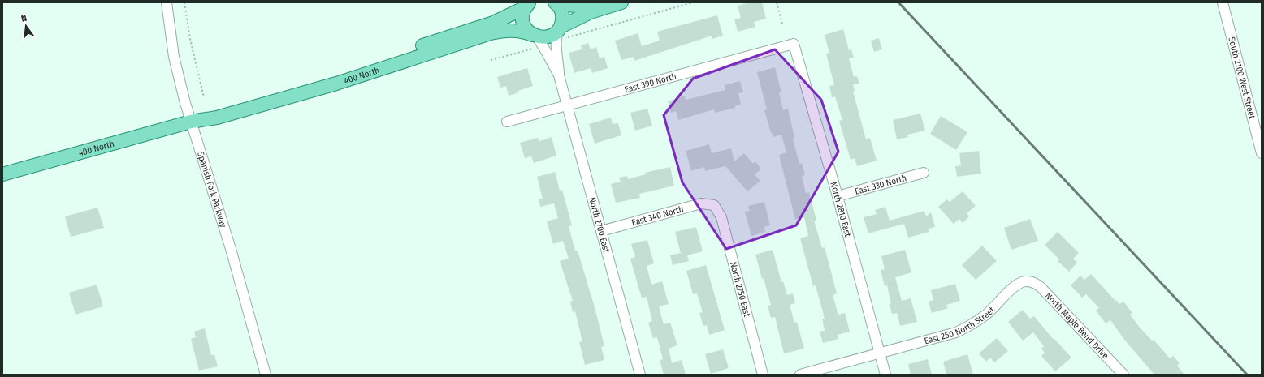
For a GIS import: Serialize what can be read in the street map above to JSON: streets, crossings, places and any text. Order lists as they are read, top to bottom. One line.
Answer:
{"streets":{"main road":["400 North"],"street":["South 2100 West Street","East 390 North","East 330 North","Spanish Fork Parkway","North 2810 East","East 340 North","North 2700 East","North 2750 East","East 250 North Street","North Maple Bend Drive"]},"crossings":[["400 North","Spanish Fork Parkway"],["400 North","North 2700 East"],["East 390 North","North 2810 East"],["East 390 North","North 2700 East"],["East 330 North","North 2810 East"],["North 2810 East","East 250 North Street"],["East 340 North","North 2700 East"],["East 340 North","North 2750 East"],["East 250 North Street","North Maple Bend Drive"]],"north":"top"}
